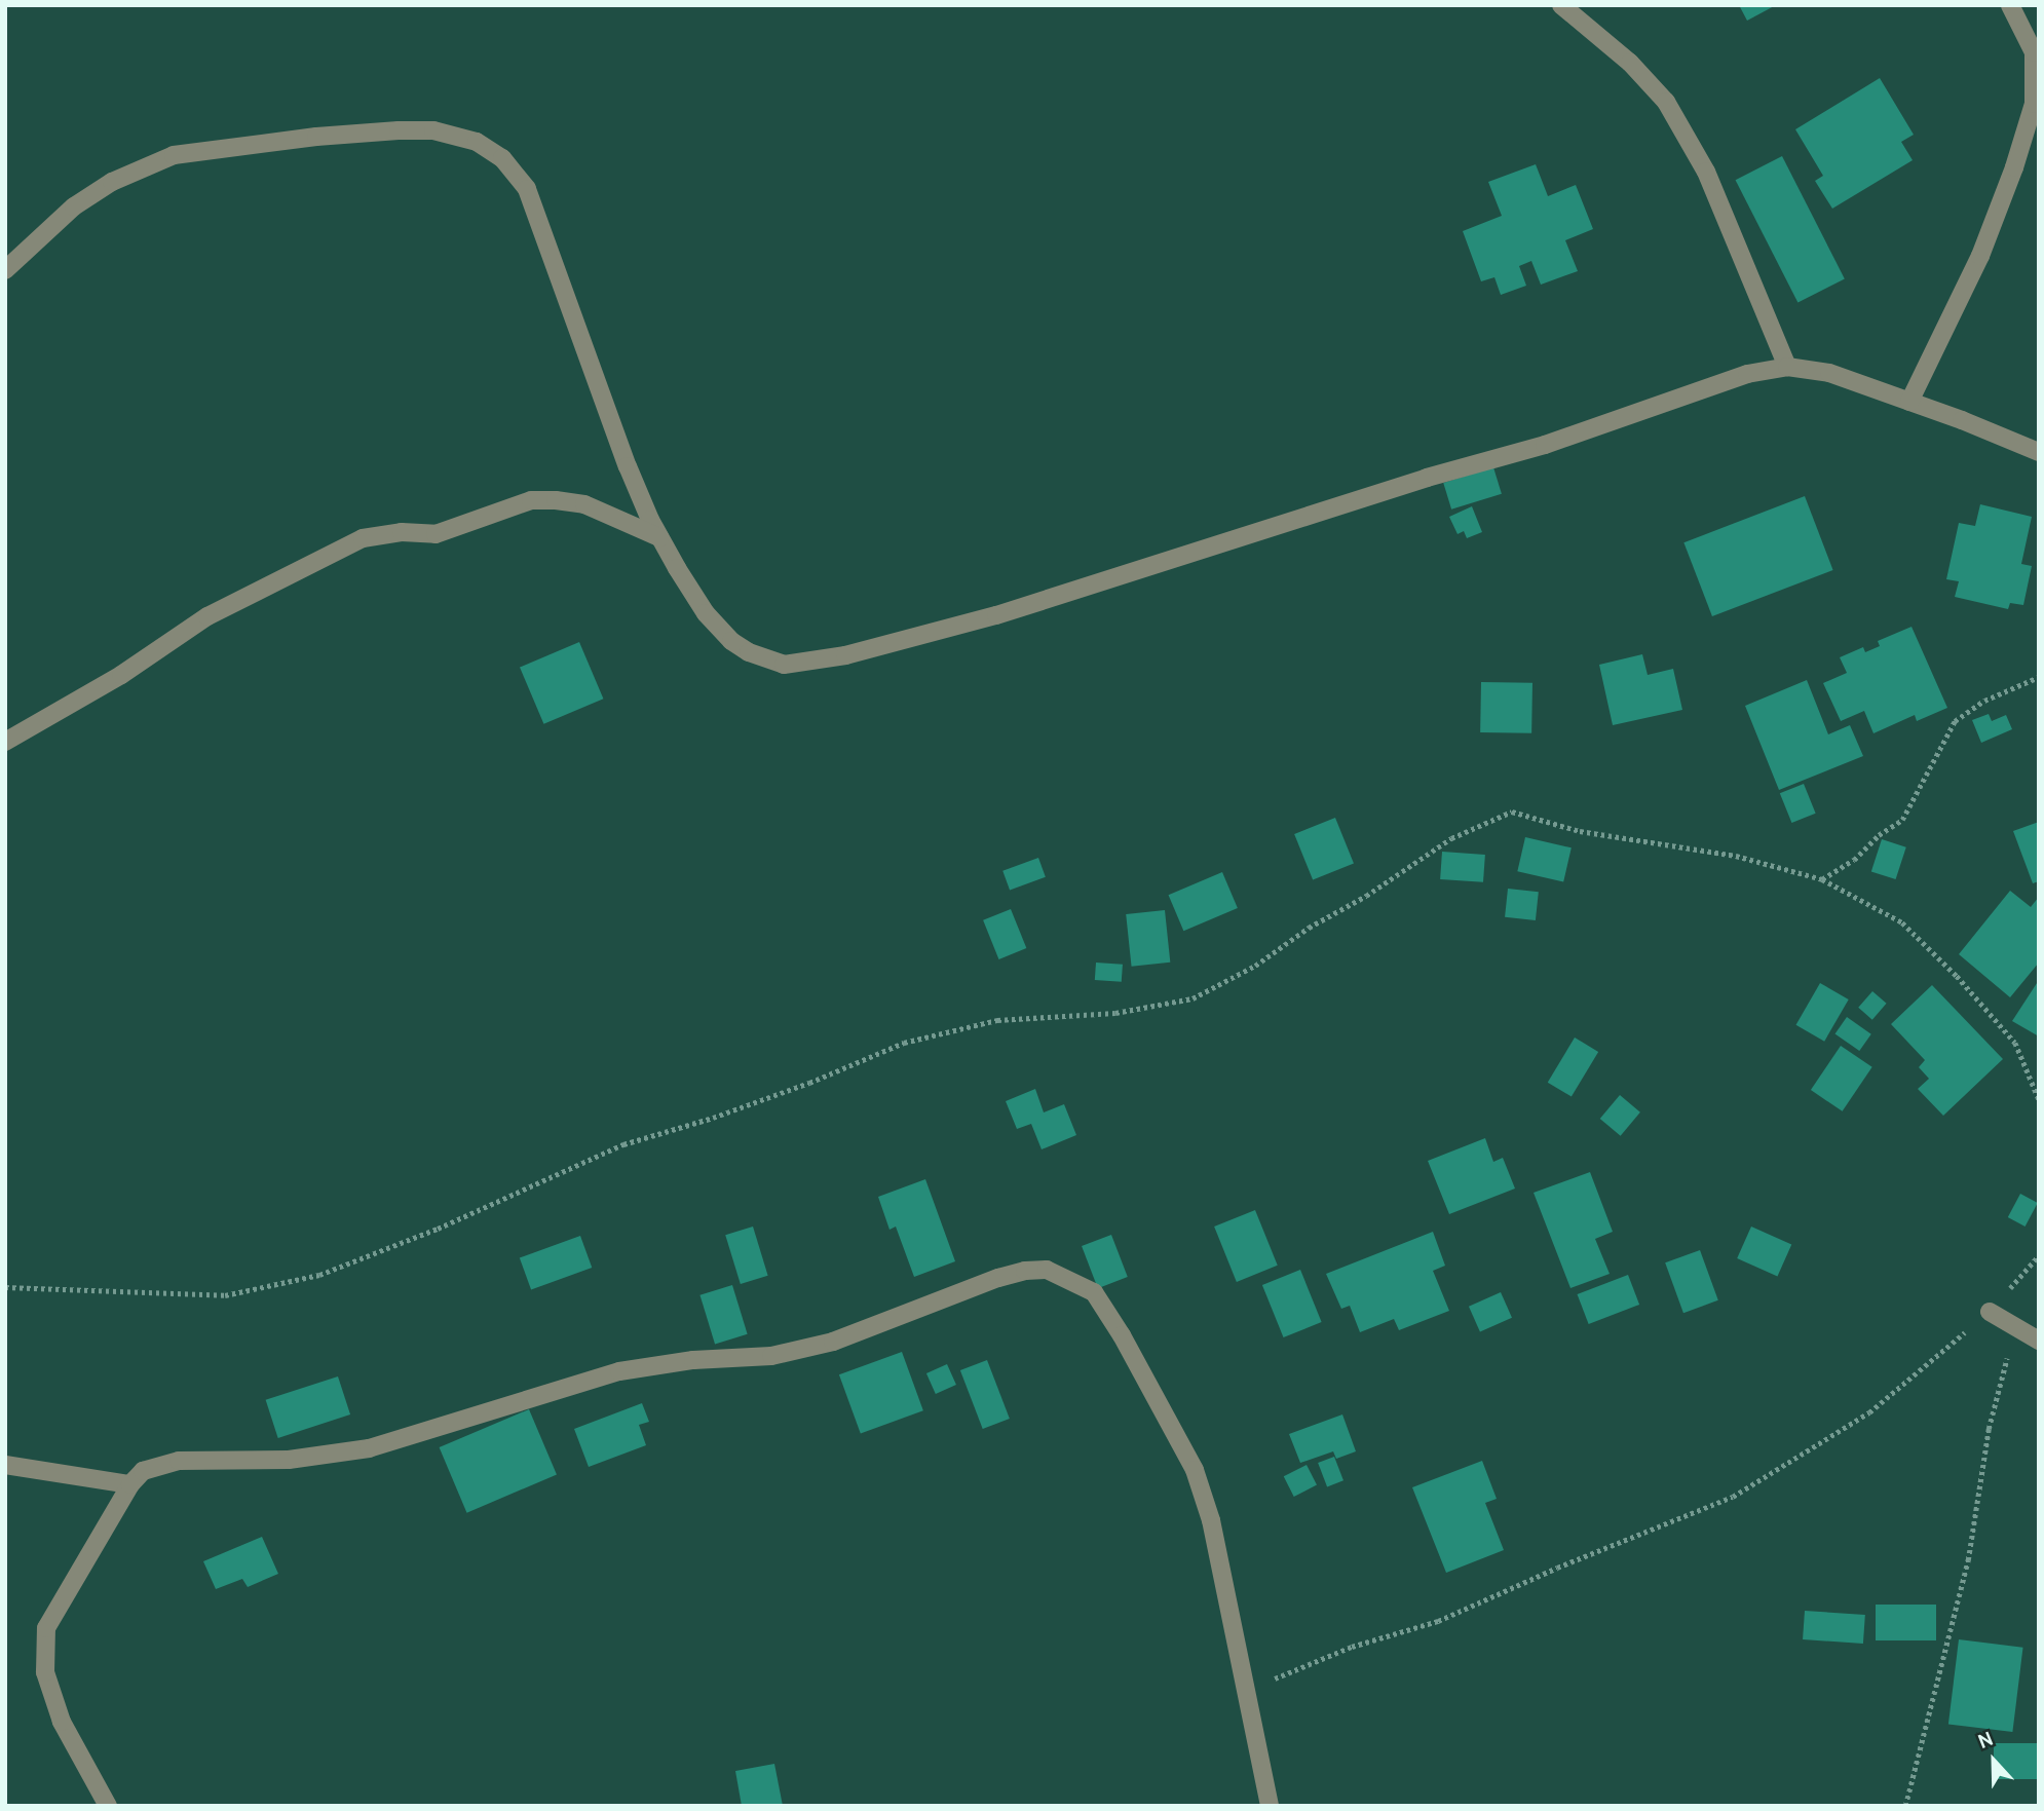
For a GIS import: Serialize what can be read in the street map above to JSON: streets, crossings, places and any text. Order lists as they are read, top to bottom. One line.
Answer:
{"north":"top"}
